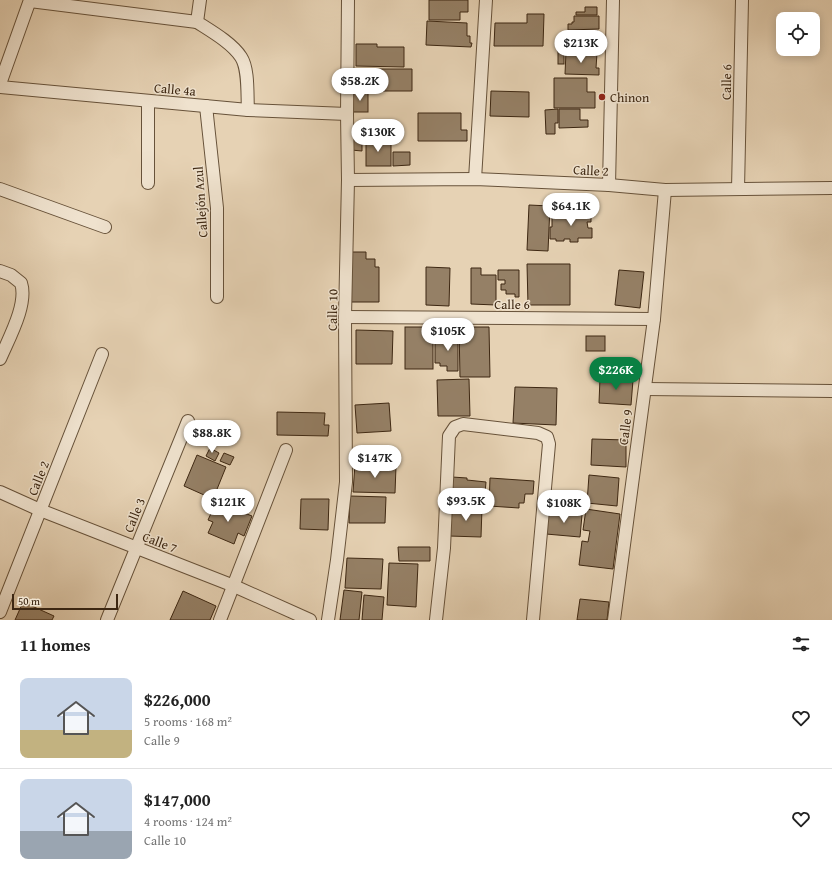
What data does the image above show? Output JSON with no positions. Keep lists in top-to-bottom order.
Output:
{
  "streets": {
    "street": [
      "Calle 6",
      "Calle 4a",
      "Calle 2",
      "Callejón Azul",
      "Calle 10",
      "Calle 9",
      "Calle 3",
      "Calle 7"
    ]
  },
  "crossings": [
    ["Calle 6", "Calle 2"],
    ["Calle 6", "Calle 10"],
    ["Calle 6", "Calle 9"],
    ["Calle 4a", "Callejón Azul"],
    ["Calle 4a", "Calle 10"],
    ["Calle 2", "Calle 10"],
    ["Calle 2", "Calle 9"],
    ["Calle 2", "Calle 7"],
    ["Calle 3", "Calle 7"]
  ],
  "places": ["Chinon"],
  "scale_bar": "50 m",
  "page": {
    "price": [
      "$213K",
      "$58.2K",
      "$130K",
      "$64.1K",
      "$105K",
      "$226K",
      "$88.8K",
      "$147K",
      "$93.5K",
      "$121K",
      "$108K"
    ],
    "scale": "50 m",
    "heading": "11 homes",
    "list": [
      {
        "name": "$226,000",
        "note": "5 rooms · 168 m² · Calle 9"
      },
      {
        "name": "$147,000",
        "note": "4 rooms · 124 m² · Calle 10"
      }
    ]
  }
}
